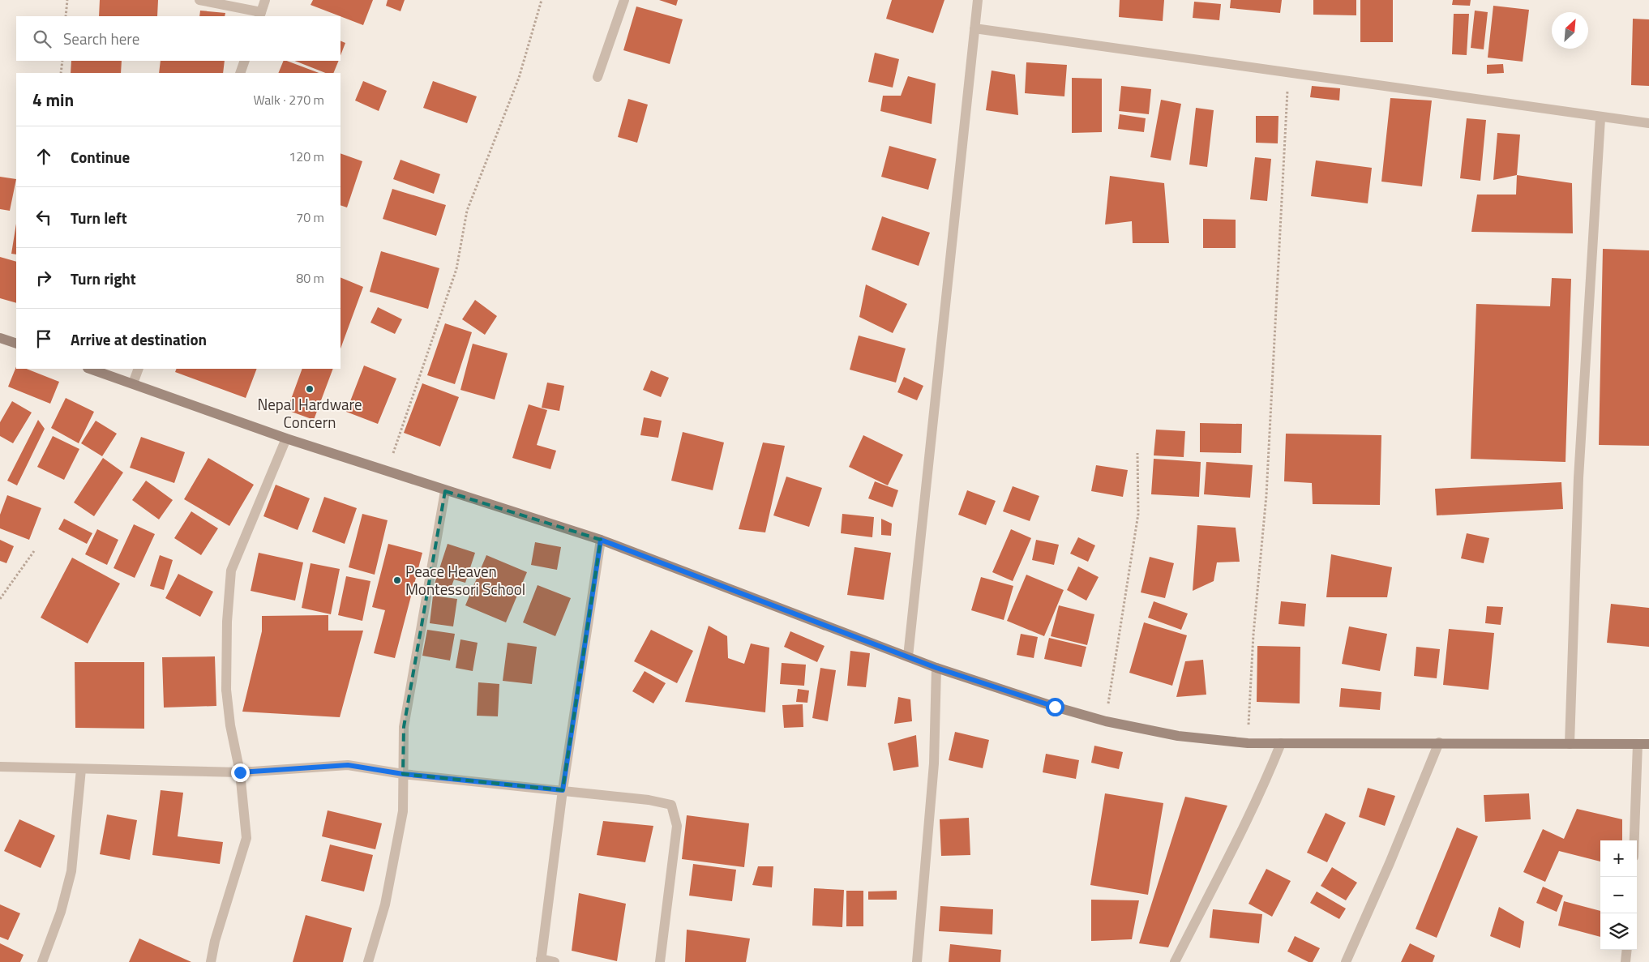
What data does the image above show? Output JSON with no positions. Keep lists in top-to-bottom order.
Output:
{
  "places": ["Nepal Hardware Concern", "Peace Heaven Montessori School"],
  "north": "top right",
  "page": {
    "search": "Search here",
    "heading": ["4 min", "Walk · 270 m"],
    "list": [
      ["Continue", "120 m"],
      ["Turn left", "70 m"],
      ["Turn right", "80 m"],
      "Arrive at destination"
    ],
    "map_buttons": ["+", "−"]
  }
}
